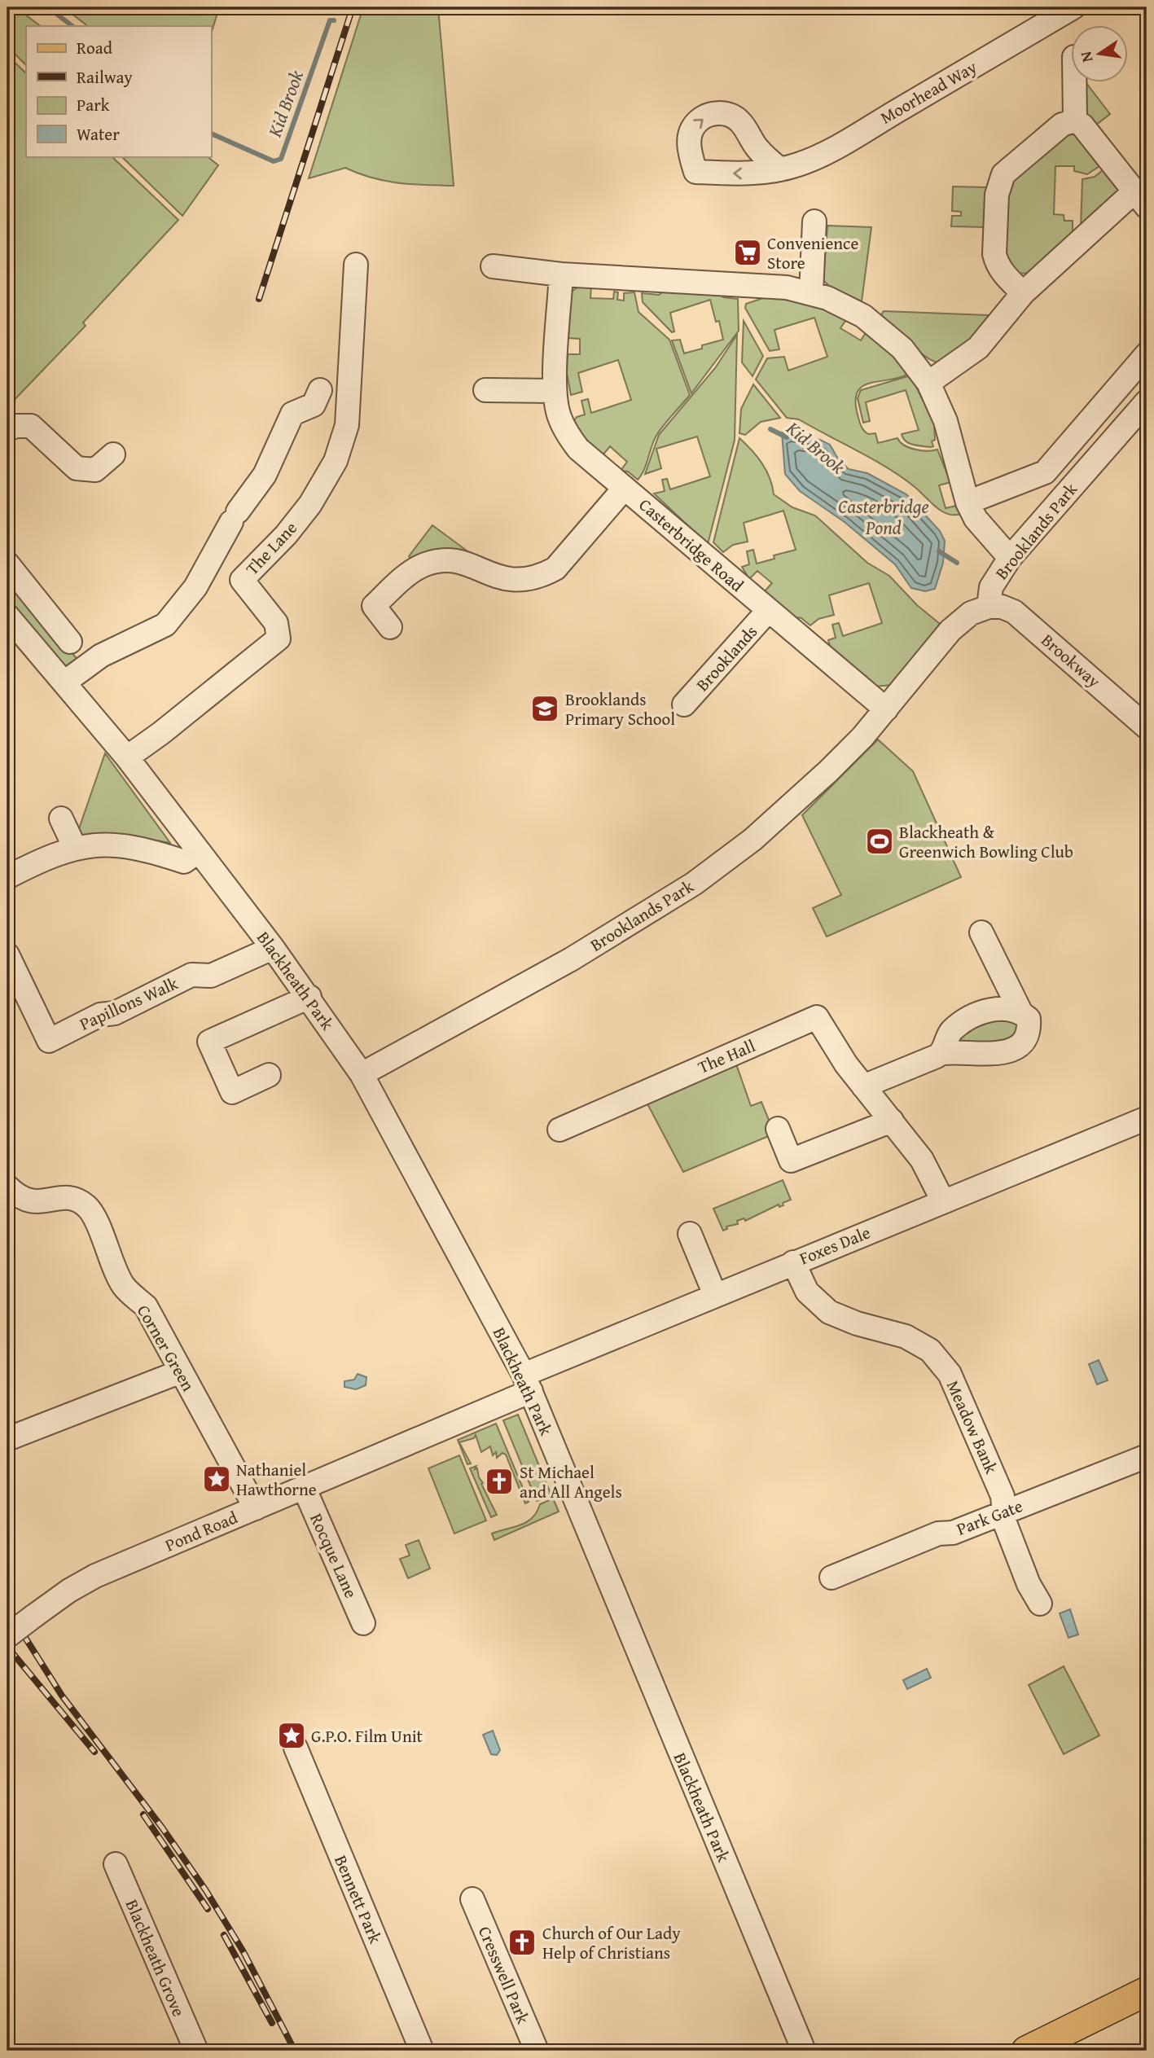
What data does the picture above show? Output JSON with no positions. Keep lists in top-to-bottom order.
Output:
{
  "streets": {
    "street": [
      "Moorhead Way",
      "Brooklands Park",
      "Casterbridge Road",
      "The Lane",
      "Brooklands",
      "Brookway",
      "Blackheath Park",
      "Papillons Walk",
      "The Hall",
      "Foxes Dale",
      "Corner Green",
      "Meadow Bank",
      "Park Gate",
      "Pond Road",
      "Rocque Lane",
      "Bennett Park",
      "Blackheath Grove",
      "Cresswell Park"
    ]
  },
  "crossings": [
    ["Brooklands Park", "Casterbridge Road"],
    ["Brooklands Park", "Brookway"],
    ["Brooklands Park", "Blackheath Park"],
    ["Casterbridge Road", "Brooklands"],
    ["The Lane", "Blackheath Park"],
    ["Blackheath Park", "Papillons Walk"],
    ["Blackheath Park", "Foxes Dale"],
    ["Blackheath Park", "Pond Road"],
    ["The Hall", "Foxes Dale"],
    ["Foxes Dale", "Meadow Bank"],
    ["Foxes Dale", "Pond Road"],
    ["Corner Green", "Pond Road"],
    ["Meadow Bank", "Park Gate"],
    ["Pond Road", "Rocque Lane"]
  ],
  "water": ["Kid Brook", "Casterbridge Pond"],
  "places": {
    "supermarket": ["Convenience Store"],
    "school or university": ["Brooklands Primary School"],
    "sports": ["Blackheath & Greenwich Bowling Club"],
    "place": ["Nathaniel Hawthorne", "G.P.O. Film Unit"],
    "church": ["St Michael and All Angels", "Church of Our Lady Help of Christians"]
  },
  "legend": [
    "Road",
    "Railway",
    "Park",
    "Water"
  ],
  "north": "left"
}
